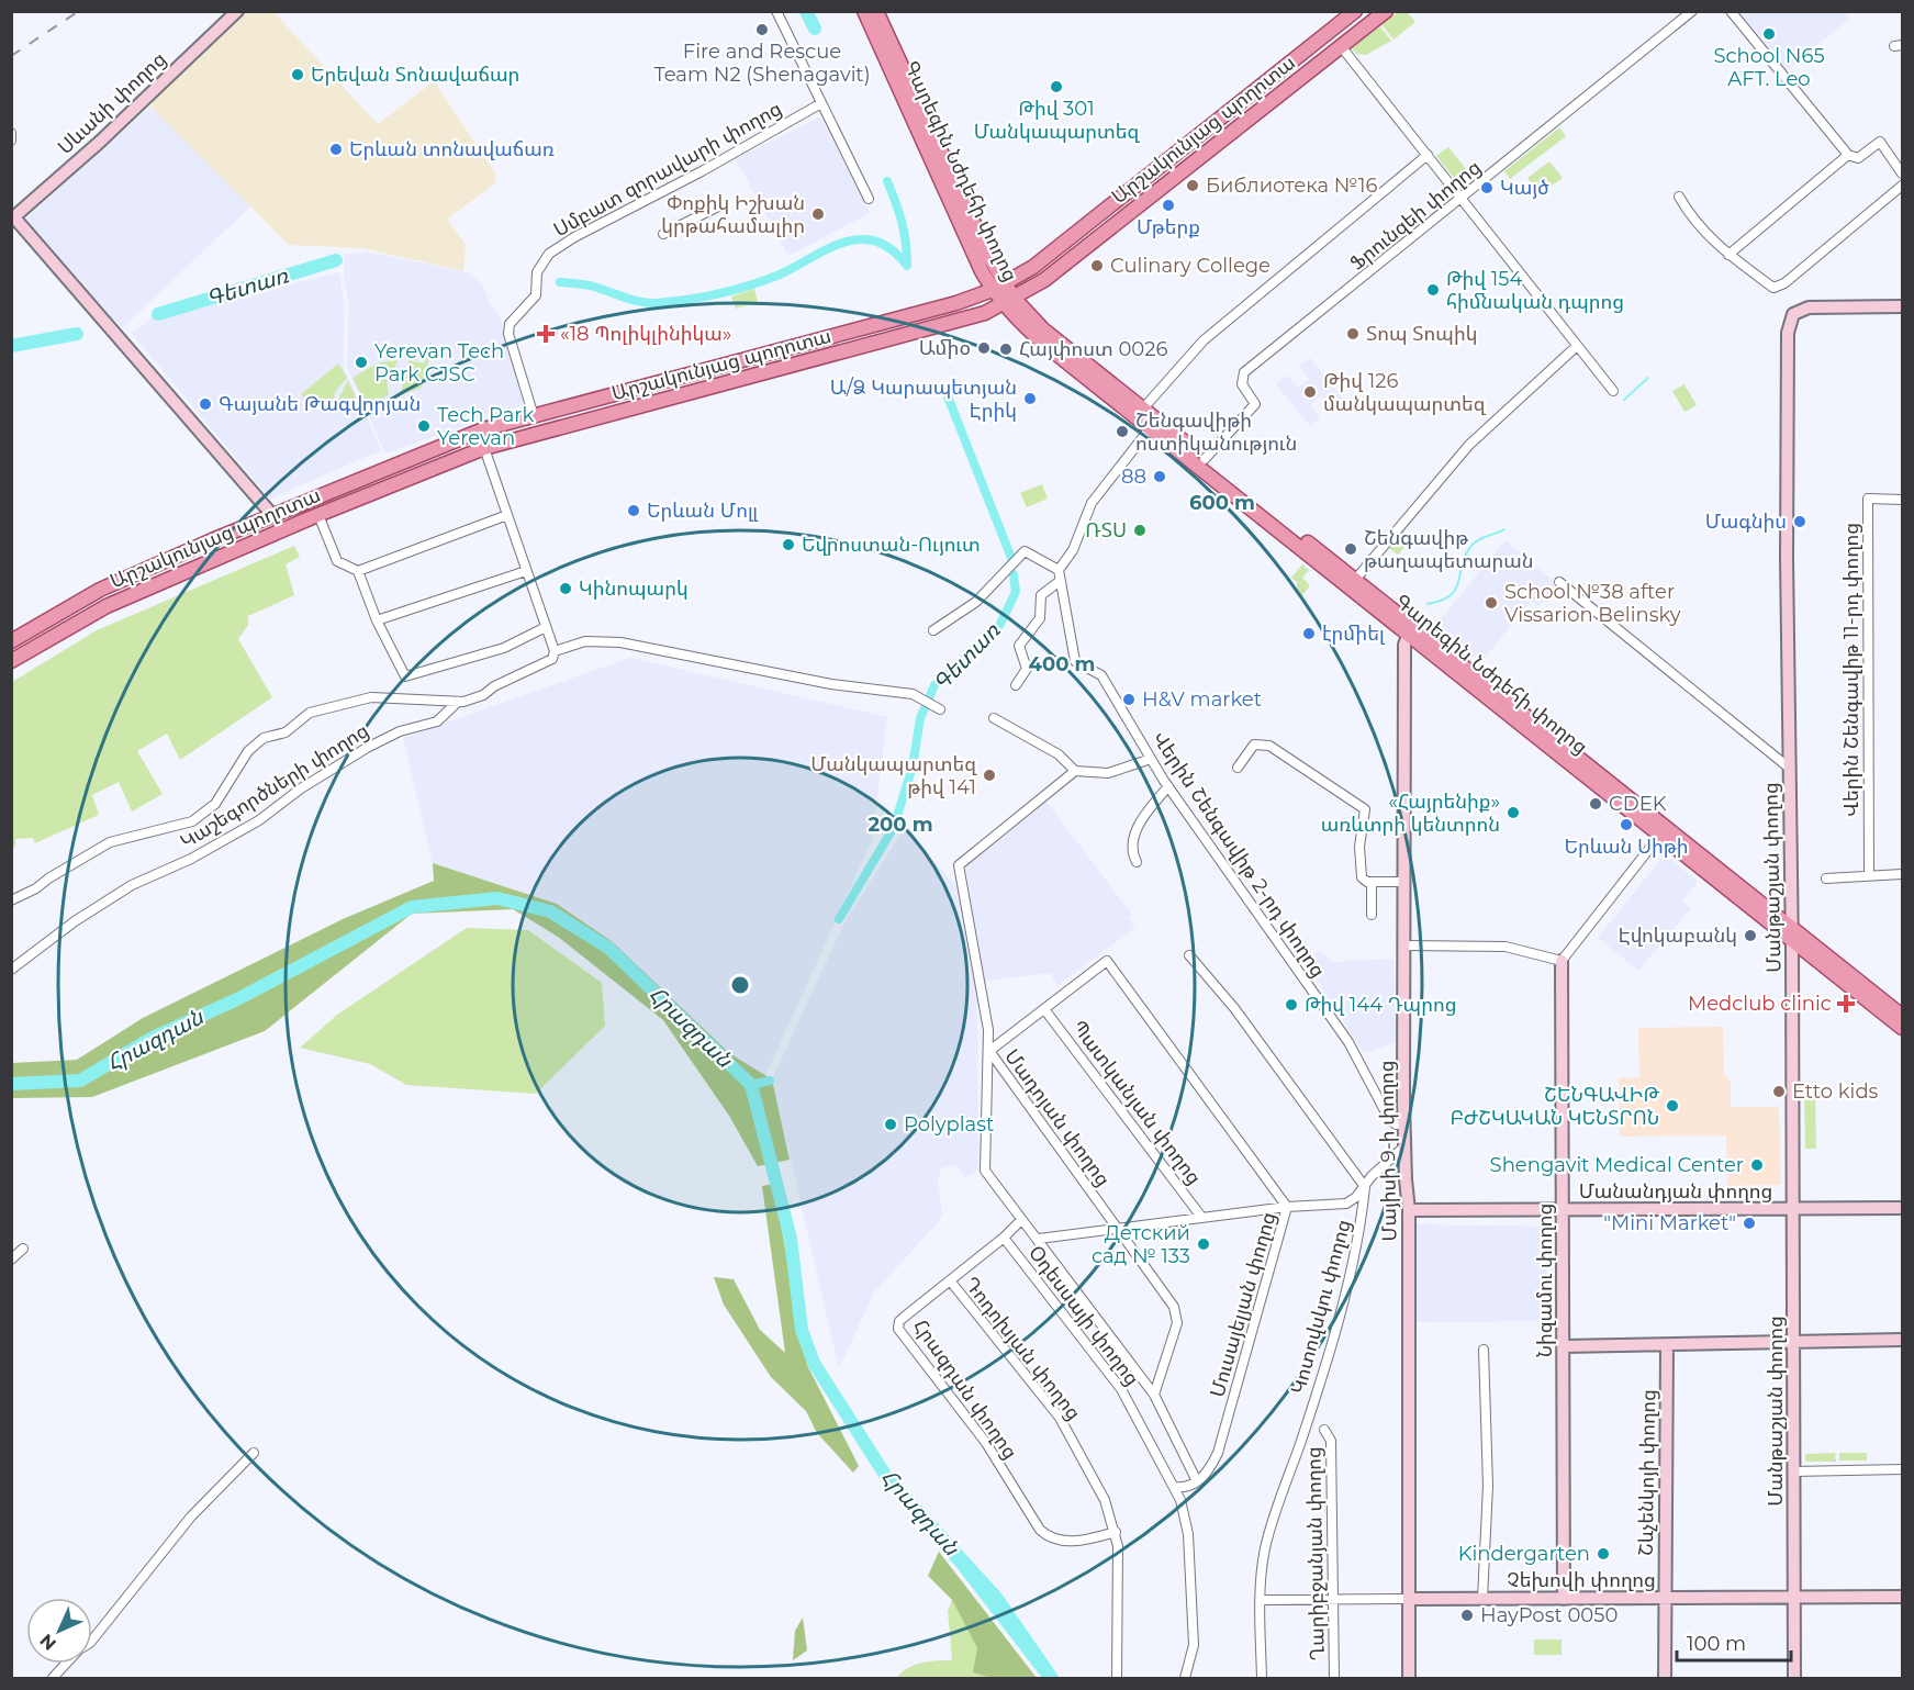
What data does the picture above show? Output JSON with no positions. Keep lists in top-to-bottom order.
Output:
{
  "streets": {
    "main road": ["Արշակունյաց պողոտա", "Գարեգին Նժդեհի փողոց"],
    "street": [
      "Սևանի փողոց",
      "Սմբատ զորավարի փողոց",
      "Ֆրունզեի փողոց",
      "Վերին Շենգավիթ 11-րդ փողոց",
      "Կաշեգործների փողոց",
      "Վերին Շենգավիթ 2-րդ փողոց",
      "Մանթաշյան փողոց",
      "Պատկանյան փողոց",
      "Մադոյան փողոց",
      "Մայիսի 9-ի փողոց",
      "Մանանդյան փողոց",
      "Նիզամու փողոց",
      "Մուսայելյան փողոց",
      "Կոտովսկու փողոց",
      "Օդեսսայի փողոց",
      "Դոդոխյան փողոց",
      "Հրազդան փողոց",
      "Շևչենկոյի փողոց",
      "Ղարիբջանյան փողոց",
      "Չեխովի փողոց"
    ]
  },
  "crossings": [
    ["Արշակունյաց պողոտա", "Սմբատ զորավարի փողոց"],
    ["Արշակունյաց պողոտա", "Գարեգին Նժդեհի փողոց"],
    ["Գարեգին Նժդեհի փողոց", "Ֆրունզեի փողոց"],
    ["Գարեգին Նժդեհի փողոց", "Մանթաշյան փողոց"],
    ["Գարեգին Նժդեհի փողոց", "Մայիսի 9-ի փողոց"],
    ["Վերին Շենգավիթ 2-րդ փողոց", "Մայիսի 9-ի փողոց"],
    ["Մանթաշյան փողոց", "Մանանդյան փողոց"],
    ["Մանթաշյան փողոց", "Չեխովի փողոց"],
    ["Պատկանյան փողոց", "Մուսայելյան փողոց"],
    ["Մադոյան փողոց", "Օդեսսայի փողոց"],
    ["Մայիսի 9-ի փողոց", "Մանանդյան փողոց"],
    ["Մայիսի 9-ի փողոց", "Չեխովի փողոց"],
    ["Մանանդյան փողոց", "Նիզամու փողոց"],
    ["Նիզամու փողոց", "Չեխովի փողոց"],
    ["Մուսայելյան փողոց", "Օդեսսայի փողոց"],
    ["Կոտովսկու փողոց", "Չեխովի փողոց"],
    ["Օդեսսայի փողոց", "Դոդոխյան փողոց"],
    ["Դոդոխյան փողոց", "Հրազդան փողոց"],
    ["Շևչենկոյի փողոց", "Չեխովի փողոց"],
    ["Ղարիբջանյան փողոց", "Չեխովի փողոց"]
  ],
  "water": ["Գետառ", "Հրազդան"],
  "places": {
    "other": [
      "Fire and Rescue Team N2 (Shenagavit)",
      "School N65 AFT. Leo",
      "Երեվան Տոնավաճար",
      "Թիվ 301 Մանկապարտեզ",
      "Երևան տոնավաճառ",
      "Библиотека №16",
      "Կայծ",
      "Մթերք",
      "Փոքիկ Իշխան կրթահամալիր",
      "Culinary College",
      "Թիվ 154 հիմնական դպրոց",
      "Տոպ Տոպիկ",
      "Ամիօ",
      "Հայփոստ 0026",
      "Yerevan Tech Park CJSC",
      "Թիվ 126 մանկապարտեզ",
      "Ա/Ձ Կարապետյան Էրիկ",
      "Գայանե Թագվորյան",
      "Tech Park Yerevan",
      "Շենգավիթի ոստիկանություն",
      "88",
      "Երևան Մոլլ",
      "Մագնիս",
      "ՌՏՍ",
      "Եվրոստան-Ույուտ",
      "Շենգավիթ թաղապետարան",
      "Կինոպարկ",
      "School №38 after Vissarion Belinsky",
      "էրմիել",
      "H&V market",
      "Մանկապարտեզ թիվ 141",
      "CDEK",
      "«Հայրենիք» առևտրի կենտրոն",
      "Երևան Սիթի",
      "Էվոկաբանկ",
      "Թիվ 144 Դպրոց",
      "Etto kids",
      "ՇԵՆԳԱՎԻԹ ԲԺՇԿԱԿԱՆ ԿԵՆՏՐՈՆ",
      "Polyplast",
      "Shengavit Medical Center",
      "\"Mini Market\"",
      "Детский сад № 133",
      "Kindergarten",
      "HayPost 0050"
    ],
    "health": ["«18 Պոլիկլինիկա»", "Medclub clinic"]
  },
  "scale_bar": "100 m",
  "north": "bottom left",
  "rings": ["600 m", "400 m", "200 m"]
}
